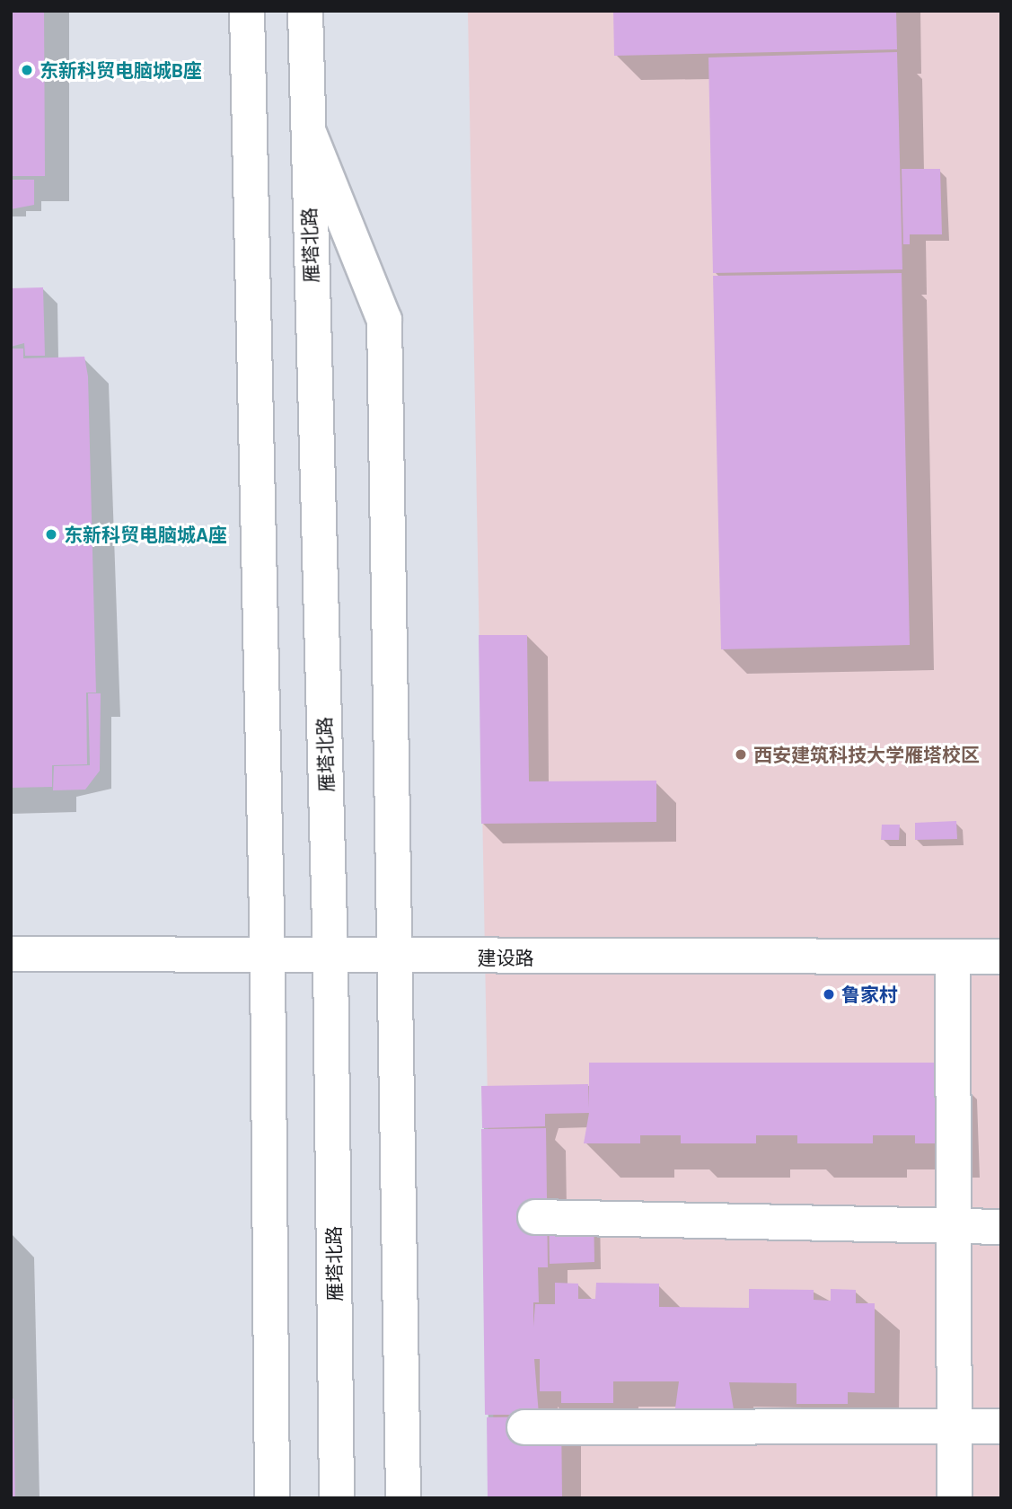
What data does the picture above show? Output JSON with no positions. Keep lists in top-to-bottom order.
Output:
{
  "streets": {
    "street": ["雁塔北路", "建设路"]
  },
  "crossings": [
    ["雁塔北路", "建设路"]
  ],
  "places": [
    "东新科贸电脑城B座",
    "东新科贸电脑城A座",
    "西安建筑科技大学雁塔校区",
    "鲁家村"
  ]
}
